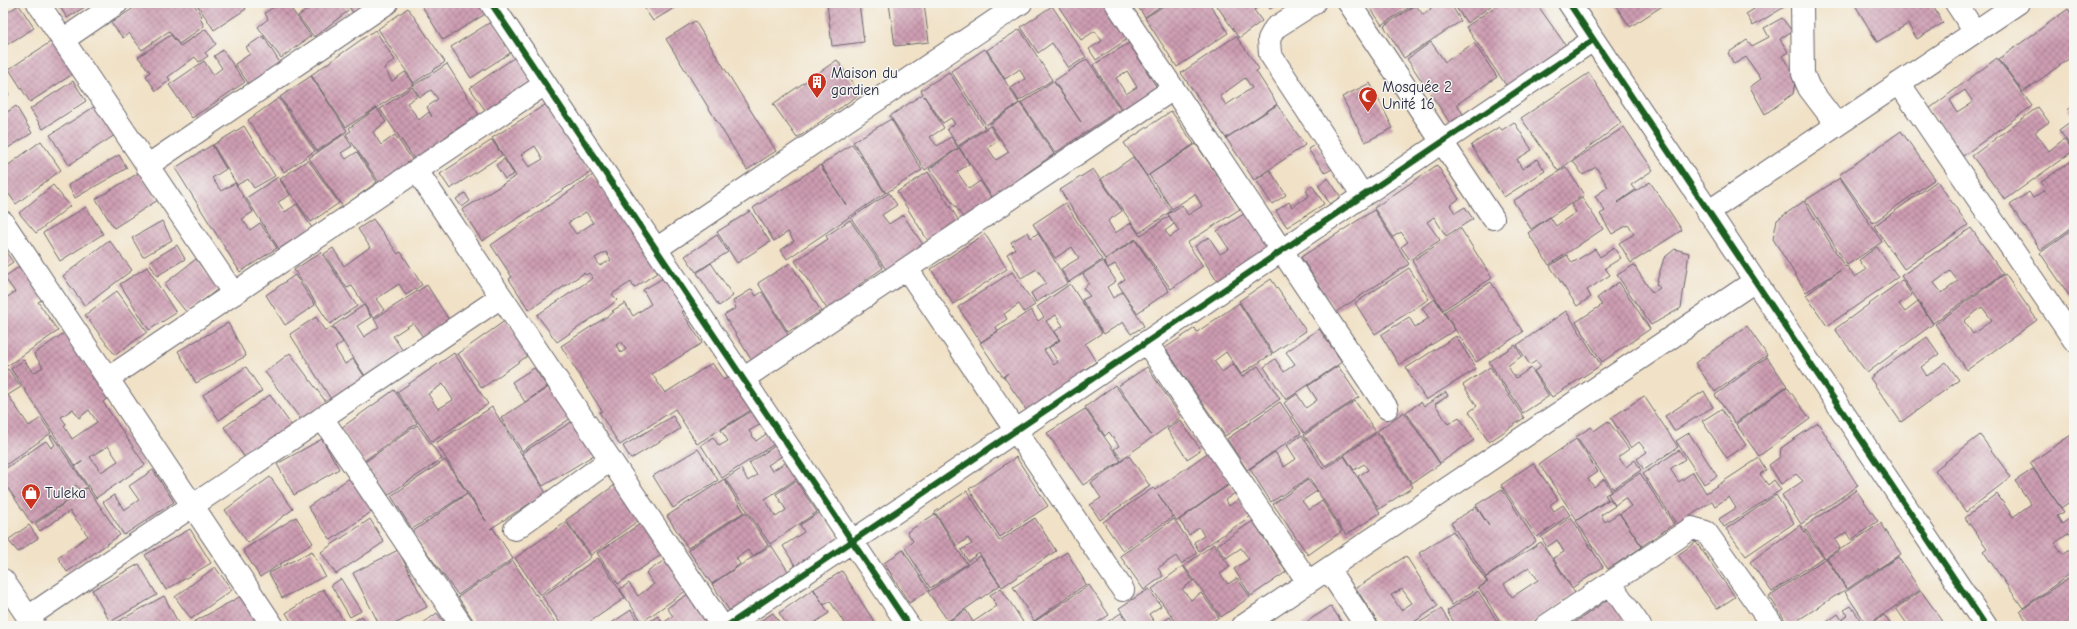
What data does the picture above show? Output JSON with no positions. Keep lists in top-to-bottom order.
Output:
{
  "places": {
    "building": ["Maison du gardien"],
    "mosque": ["Mosquée 2 Unité 16"],
    "shop": ["Tuleka"]
  }
}
